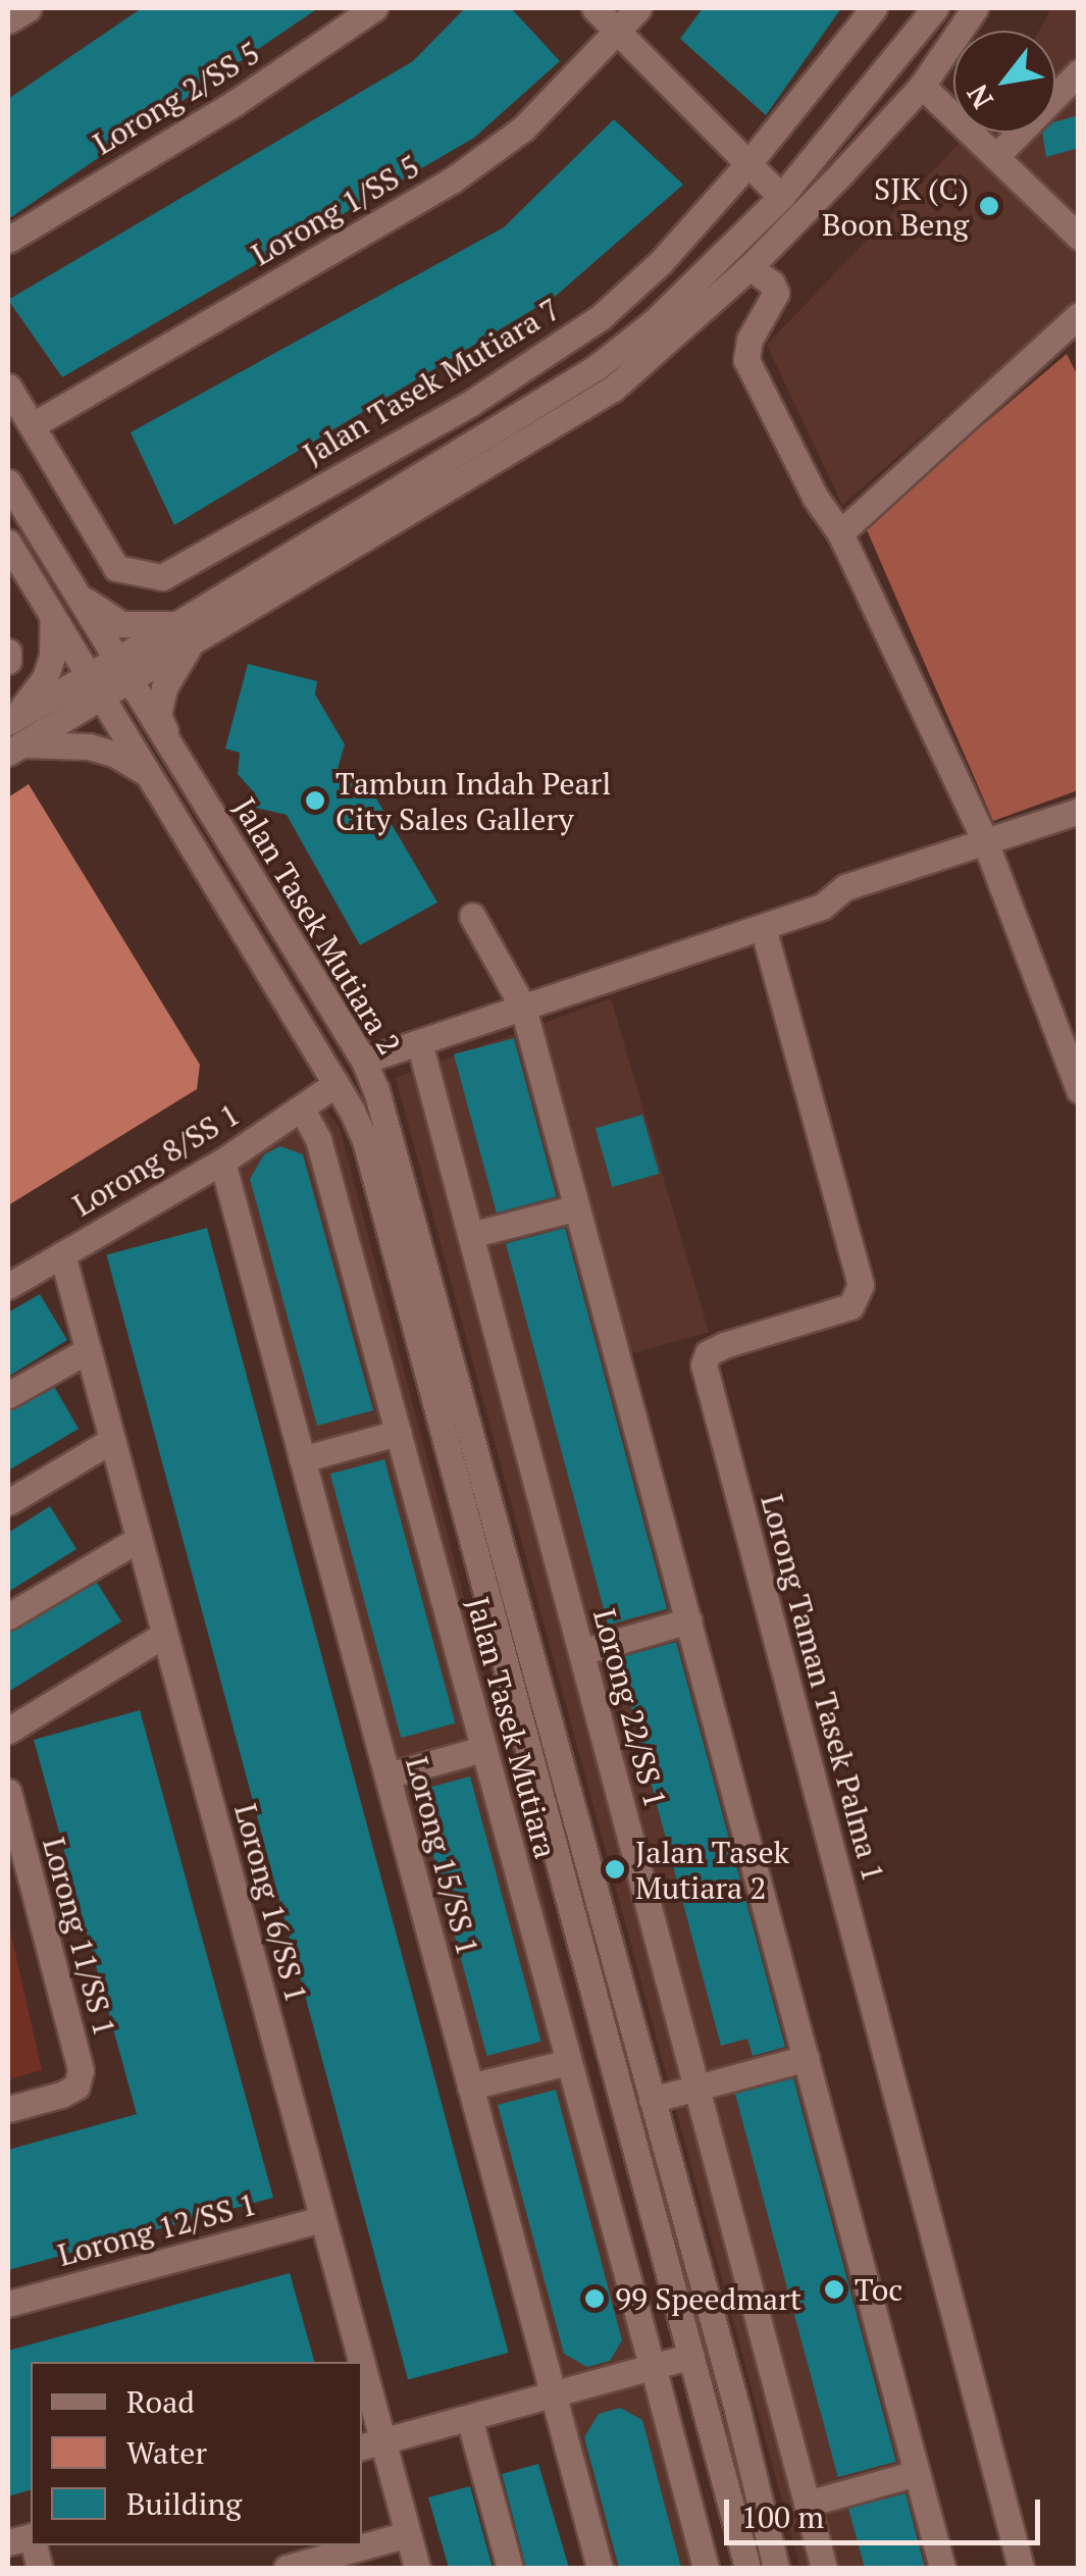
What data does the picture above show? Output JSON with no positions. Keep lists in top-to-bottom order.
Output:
{
  "streets": {
    "street": [
      "Lorong 2/SS 5",
      "Lorong 1/SS 5",
      "Jalan Tasek Mutiara 7",
      "Jalan Tasek Mutiara 2",
      "Lorong 8/SS 1",
      "Lorong Taman Tasek Palma 1",
      "Lorong 22/SS 1",
      "Jalan Tasek Mutiara",
      "Lorong 15/SS 1",
      "Lorong 16/SS 1",
      "Lorong 11/SS 1",
      "Lorong 12/SS 1"
    ]
  },
  "crossings": [
    ["Lorong 1/SS 5", "Jalan Tasek Mutiara 7"],
    ["Lorong 8/SS 1", "Jalan Tasek Mutiara"],
    ["Lorong 8/SS 1", "Lorong 15/SS 1"],
    ["Lorong 8/SS 1", "Lorong 16/SS 1"],
    ["Lorong 16/SS 1", "Lorong 12/SS 1"]
  ],
  "places": [
    "SJK (C) Boon Beng",
    "Tambun Indah Pearl City Sales Gallery",
    "Jalan Tasek Mutiara 2",
    "Toc",
    "99 Speedmart"
  ],
  "legend": ["Road", "Water", "Building"],
  "scale_bar": "100 m",
  "north": "bottom left"
}
